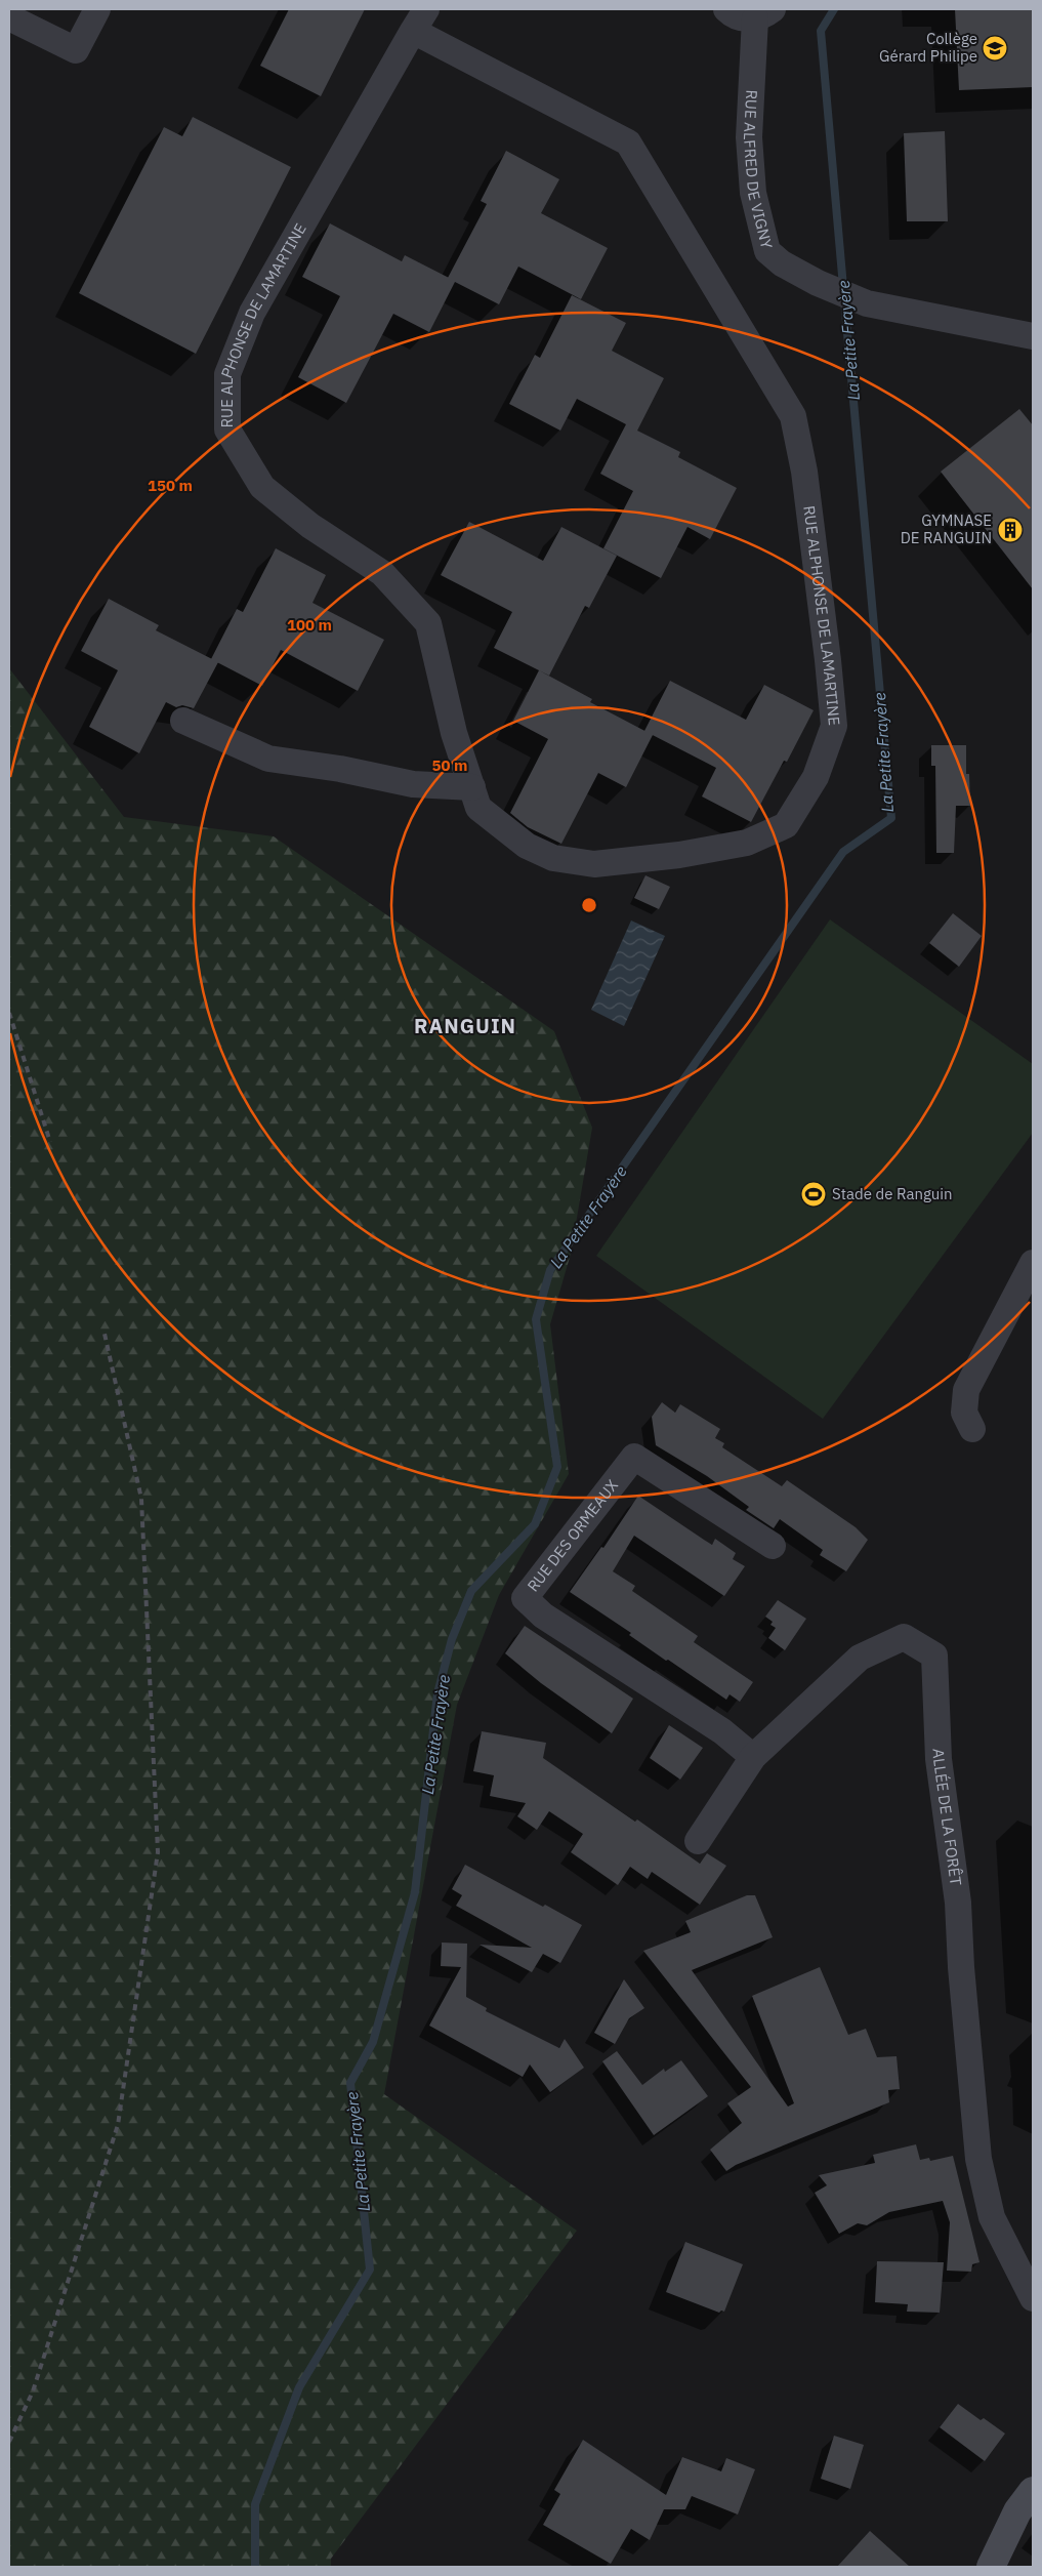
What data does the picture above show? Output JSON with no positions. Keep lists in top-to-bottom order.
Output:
{
  "streets": {
    "street": [
      "RUE ALFRED DE VIGNY",
      "RUE ALPHONSE DE LAMARTINE",
      "RUE DES ORMEAUX",
      "ALLÉE DE LA FORÊT"
    ]
  },
  "crossings": [
    ["RUE DES ORMEAUX", "ALLÉE DE LA FORÊT"]
  ],
  "districts": ["RANGUIN"],
  "water": ["La Petite Frayère"],
  "places": {
    "school or university": ["Collège Gérard Philipe"],
    "building": ["GYMNASE DE RANGUIN"],
    "sports": ["Stade de Ranguin"]
  },
  "rings": ["150 m", "100 m", "50 m"]
}
